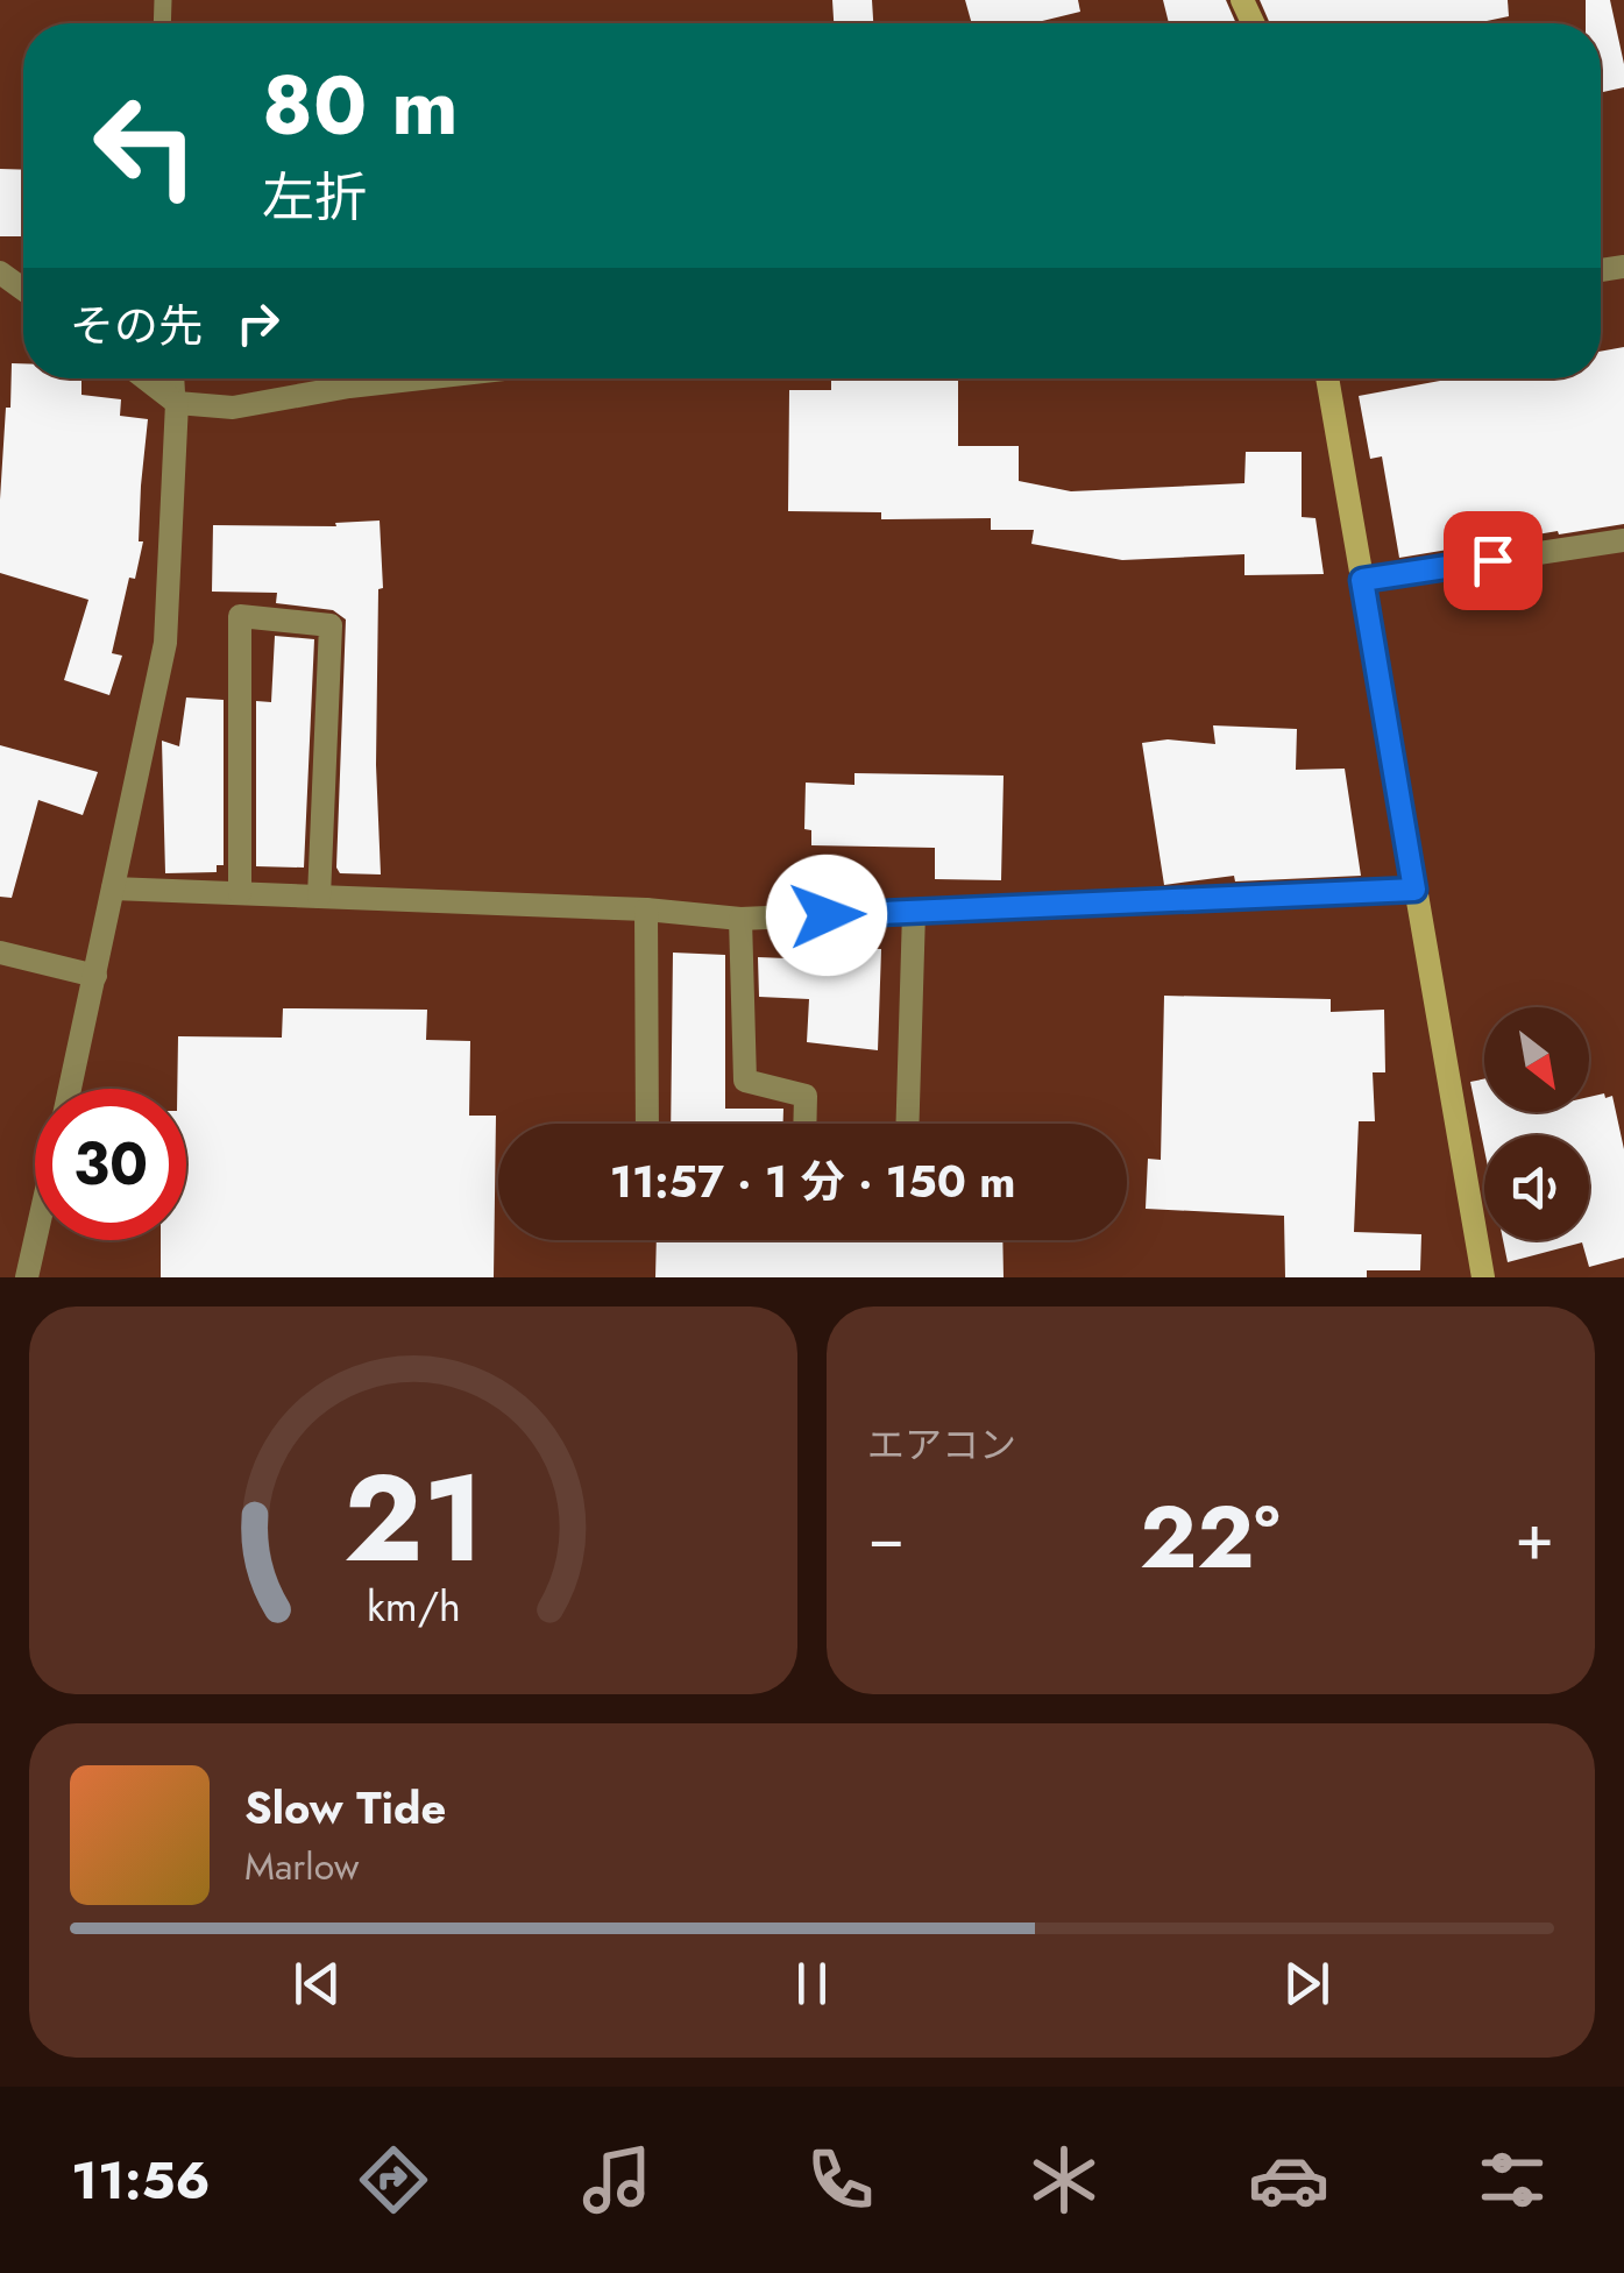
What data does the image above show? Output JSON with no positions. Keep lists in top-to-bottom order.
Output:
{
  "north": "bottom right",
  "page": {
    "turn": ["80 m", "左折"],
    "then": "その先",
    "limit": "30",
    "trip": "11:57 · 1 分 · 150 m",
    "tile": "エアコン",
    "heat": ["−", "22°", "+"],
    "song": ["Slow Tide", "Marlow"],
    "tabs": "11:56",
    "gauge": ["21", "km/h"]
  }
}
